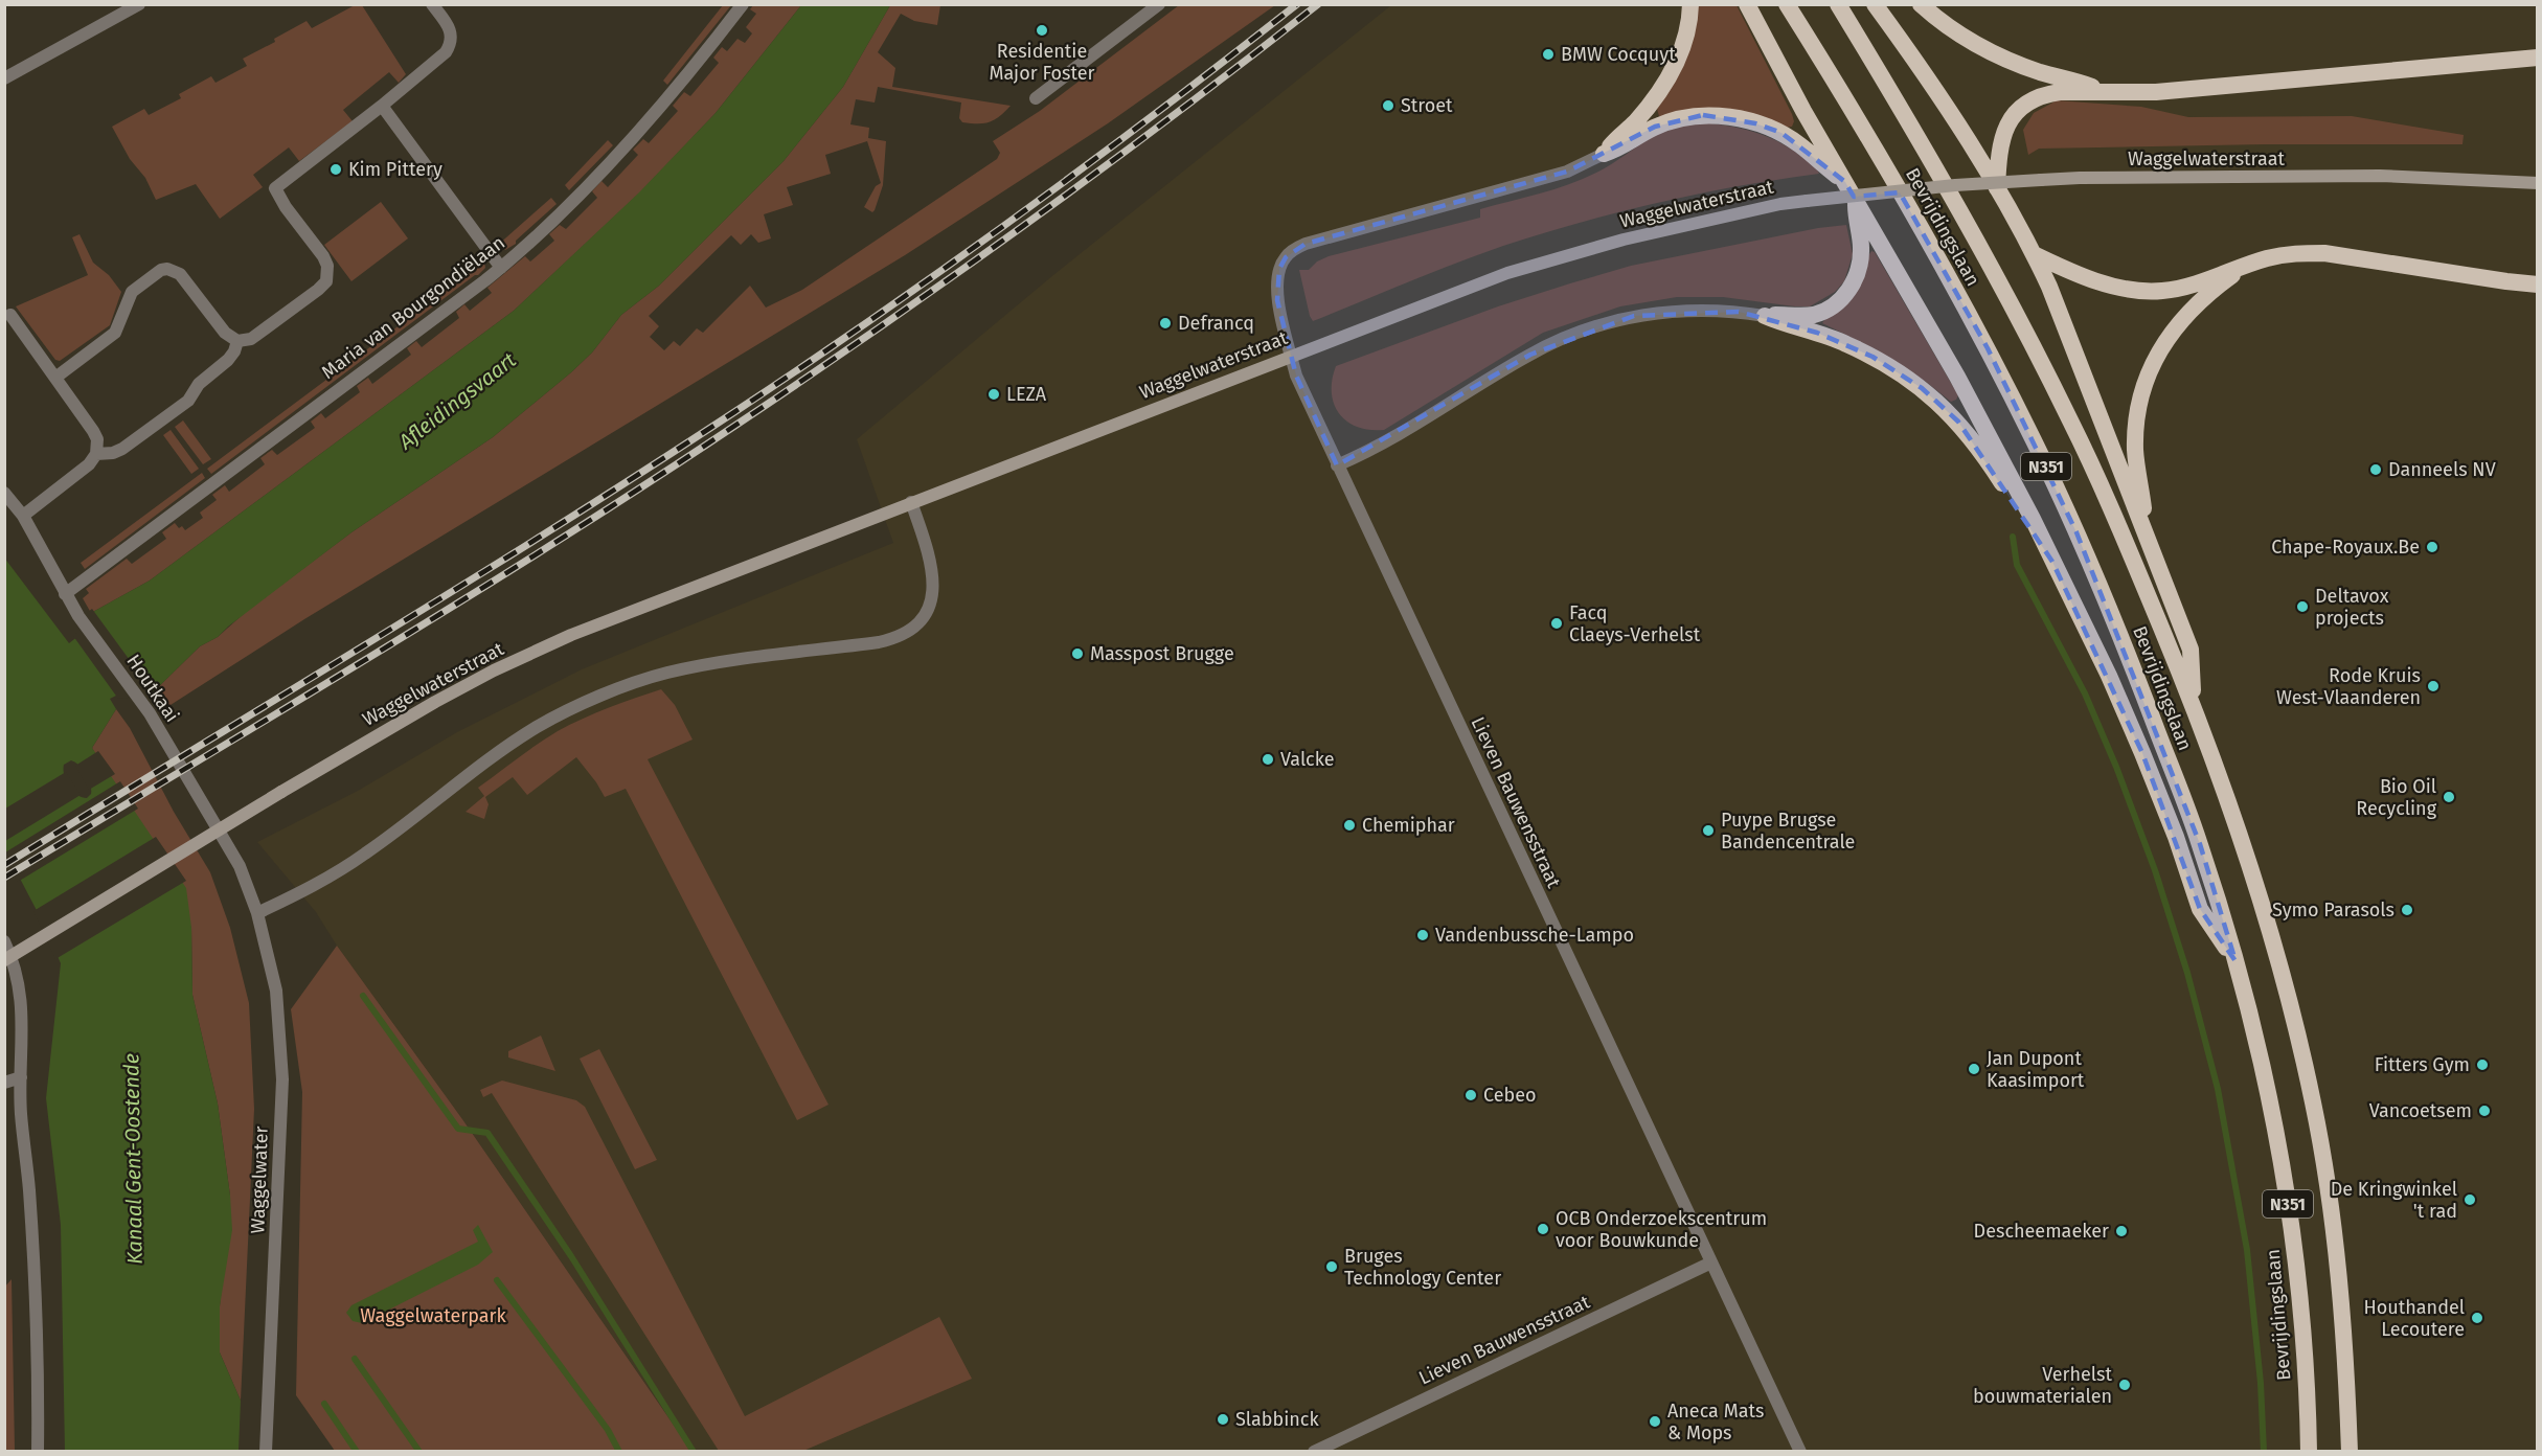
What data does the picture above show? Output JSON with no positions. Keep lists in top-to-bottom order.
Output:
{
  "streets": {
    "highway": ["Bevrijdingslaan", "N351"],
    "main road": ["Waggelwaterstraat"],
    "street": [
      "Maria van Bourgondiëlaan",
      "Houtkaai",
      "Lieven Bauwensstraat",
      "Waggelwater"
    ]
  },
  "crossings": [
    ["Waggelwaterstraat", "Lieven Bauwensstraat"],
    ["Maria van Bourgondiëlaan", "Houtkaai"],
    ["Houtkaai", "Waggelwater"]
  ],
  "water": ["Afleidingsvaart", "Kanaal Gent-Oostende"],
  "parks": ["Waggelwaterpark"],
  "places": [
    "Residentie Major Foster",
    "BMW Cocquyt",
    "Stroet",
    "Kim Pittery",
    "Defrancq",
    "LEZA",
    "Danneels NV",
    "Chape-Royaux.Be",
    "Deltavox projects",
    "Facq Claeys-Verhelst",
    "Masspost Brugge",
    "Rode Kruis West-Vlaanderen",
    "Valcke",
    "Bio Oil Recycling",
    "Chemiphar",
    "Puype Brugse Bandencentrale",
    "Symo Parasols",
    "Vandenbussche-Lampo",
    "Fitters Gym",
    "Jan Dupont Kaasimport",
    "Cebeo",
    "Vancoetsem",
    "De Kringwinkel 't rad",
    "OCB Onderzoekscentrum voor Bouwkunde",
    "Descheemaeker",
    "Bruges Technology Center",
    "Houthandel Lecoutere",
    "Verhelst bouwmaterialen",
    "Slabbinck",
    "Aneca Mats & Mops"
  ]
}
